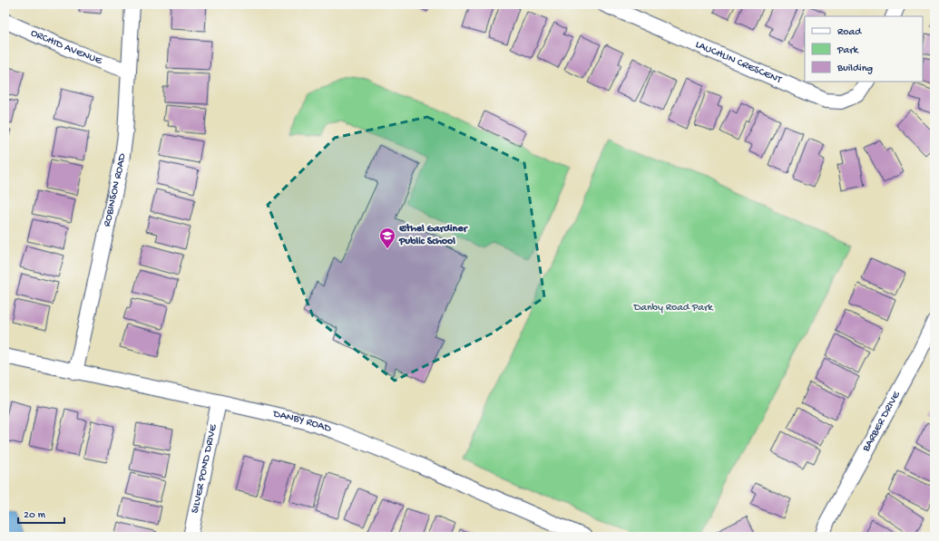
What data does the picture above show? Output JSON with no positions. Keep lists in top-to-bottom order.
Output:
{
  "streets": {
    "street": [
      "ORCHID AVENUE",
      "LAUCHLIN CRESCENT",
      "ROBINSON ROAD",
      "BARBER DRIVE",
      "DANBY ROAD",
      "SILVER POND DRIVE"
    ]
  },
  "crossings": [
    ["ORCHID AVENUE", "ROBINSON ROAD"],
    ["ROBINSON ROAD", "DANBY ROAD"],
    ["DANBY ROAD", "SILVER POND DRIVE"]
  ],
  "parks": ["Danby Road Park"],
  "places": {
    "school or university": ["Ethel Gardiner Public School"]
  },
  "legend": ["Road", "Park", "Building"],
  "scale_bar": "20 m"
}
